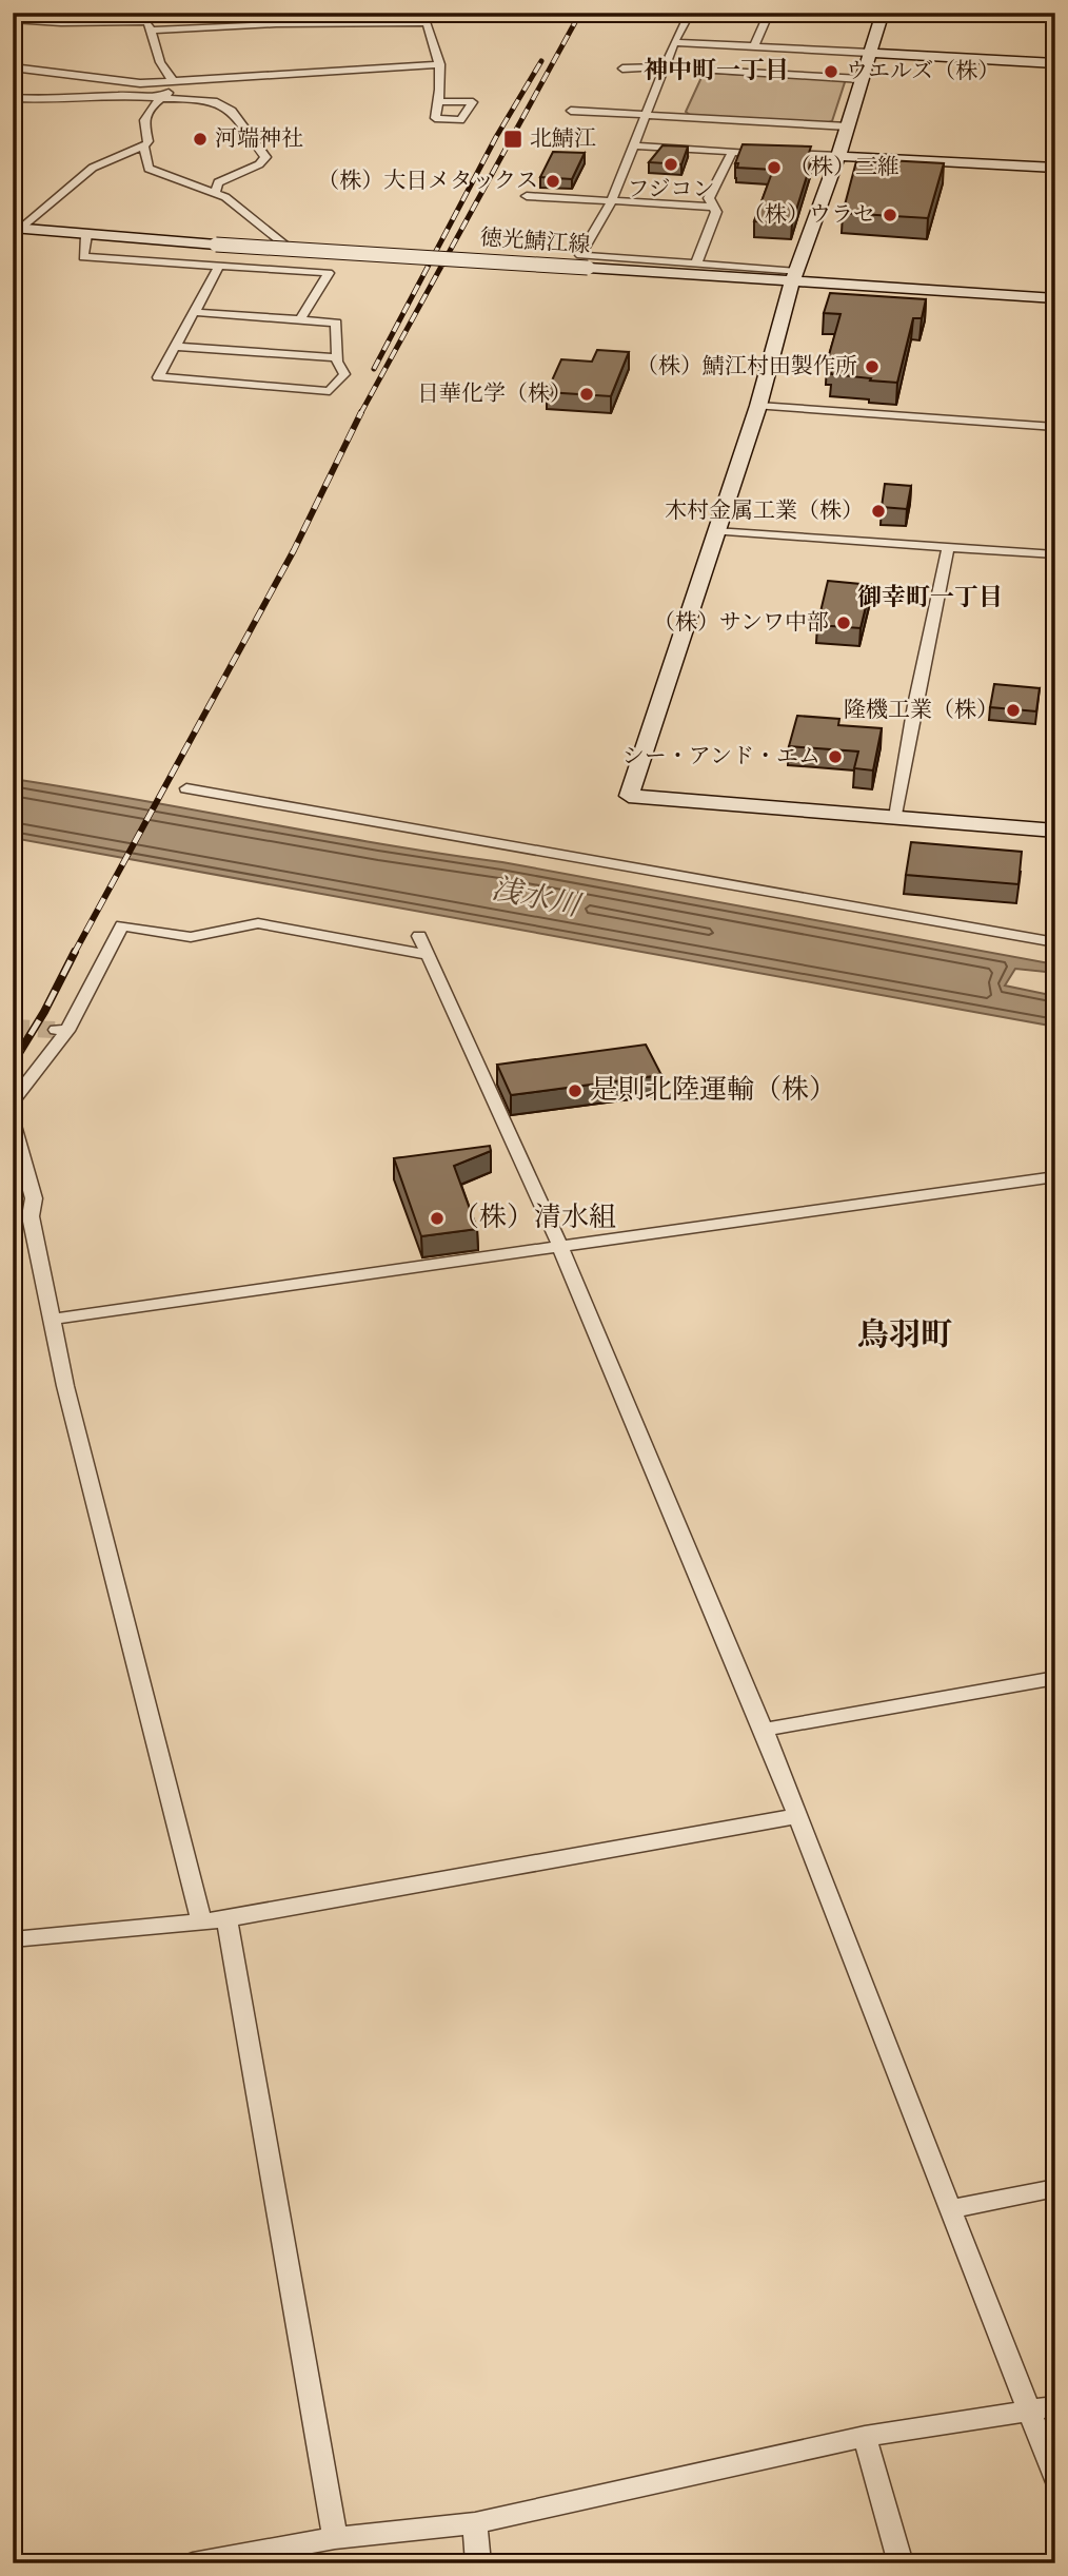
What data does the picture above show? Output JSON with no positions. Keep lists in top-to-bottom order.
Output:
{
  "streets": {
    "street": ["徳光鯖江線"]
  },
  "districts": ["神中町一丁目", "御幸町一丁目", "鳥羽町"],
  "water": ["浅水川"],
  "places": {
    "other": [
      "ウエルズ（株）",
      "河端神社",
      "フジコン",
      "（株）三維",
      "（株）大日メタックス",
      "（株）ウラセ",
      "（株）鯖江村田製作所",
      "日華化学（株）",
      "木村金属工業（株）",
      "（株）サンワ中部",
      "隆機工業（株）",
      "シー・アンド・エム",
      "是則北陸運輸（株）",
      "（株）清水組"
    ],
    "transit": ["北鯖江"]
  }
}
